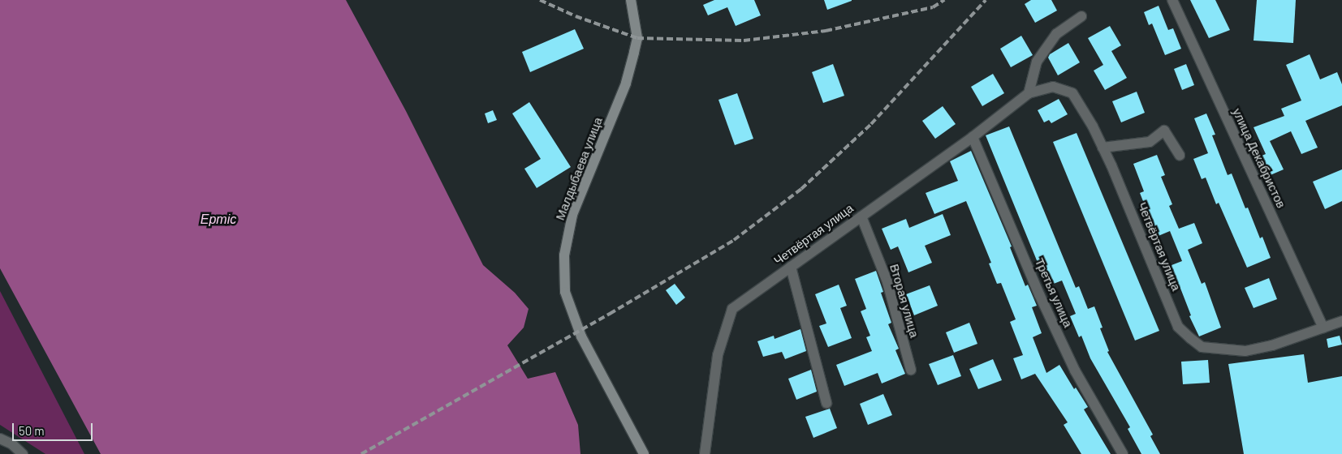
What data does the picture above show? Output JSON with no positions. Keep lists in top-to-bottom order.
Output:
{
  "streets": {
    "main road": ["Малдыбаева улица"],
    "street": [
      "улица Декабристов",
      "Четвёртая улица",
      "Третья улица",
      "Вторая улица"
    ]
  },
  "crossings": [
    ["улица Декабристов", "Четвёртая улица"],
    ["Четвёртая улица", "Третья улица"],
    ["Четвёртая улица", "Вторая улица"]
  ],
  "water": ["Ертіс"],
  "scale_bar": "50 m"
}
